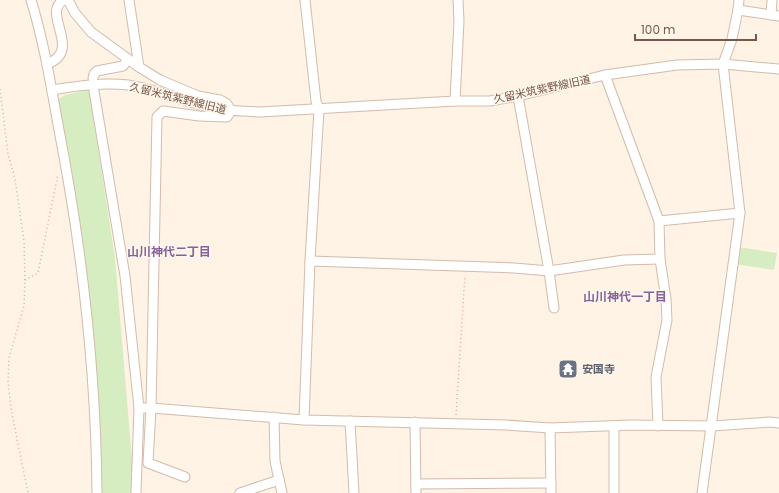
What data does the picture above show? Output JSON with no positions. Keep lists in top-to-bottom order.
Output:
{
  "streets": {
    "street": ["久留米筑紫野線旧道"]
  },
  "districts": ["山川神代二丁目", "山川神代一丁目"],
  "places": {
    "temple": ["安国寺"]
  },
  "scale_bar": "100 m"
}
